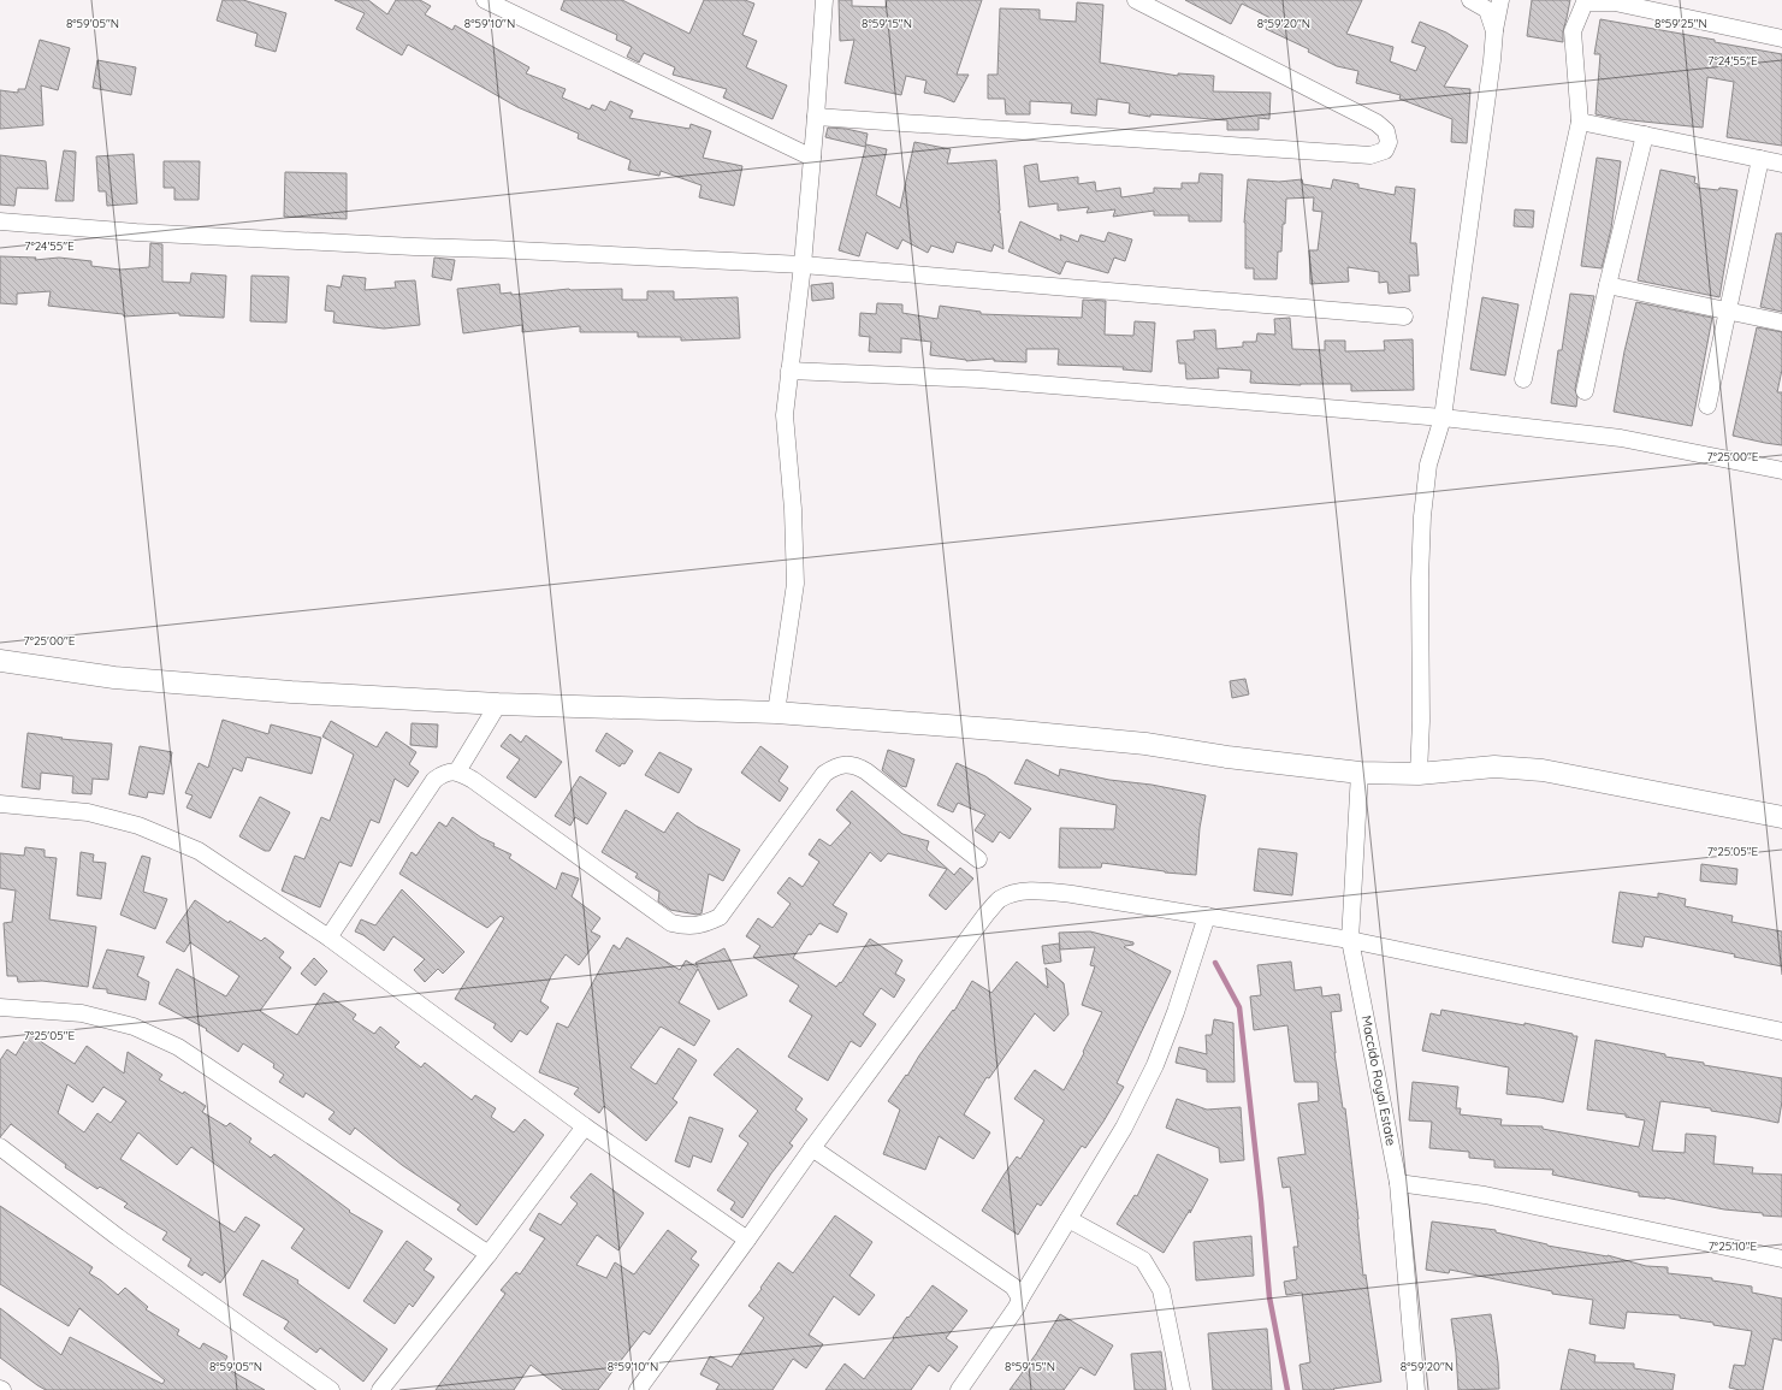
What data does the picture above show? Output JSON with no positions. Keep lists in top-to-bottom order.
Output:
{
  "streets": {
    "street": ["Maccido Royal Estate"]
  },
  "coordinates": [
    "8°59'05\"N",
    "8°59'10\"N",
    "8°59'15\"N",
    "8°59'20\"N",
    "8°59'25\"N",
    "7°24'55\"E",
    "7°25'00\"E",
    "7°25'05\"E",
    "7°25'10\"E"
  ]
}
